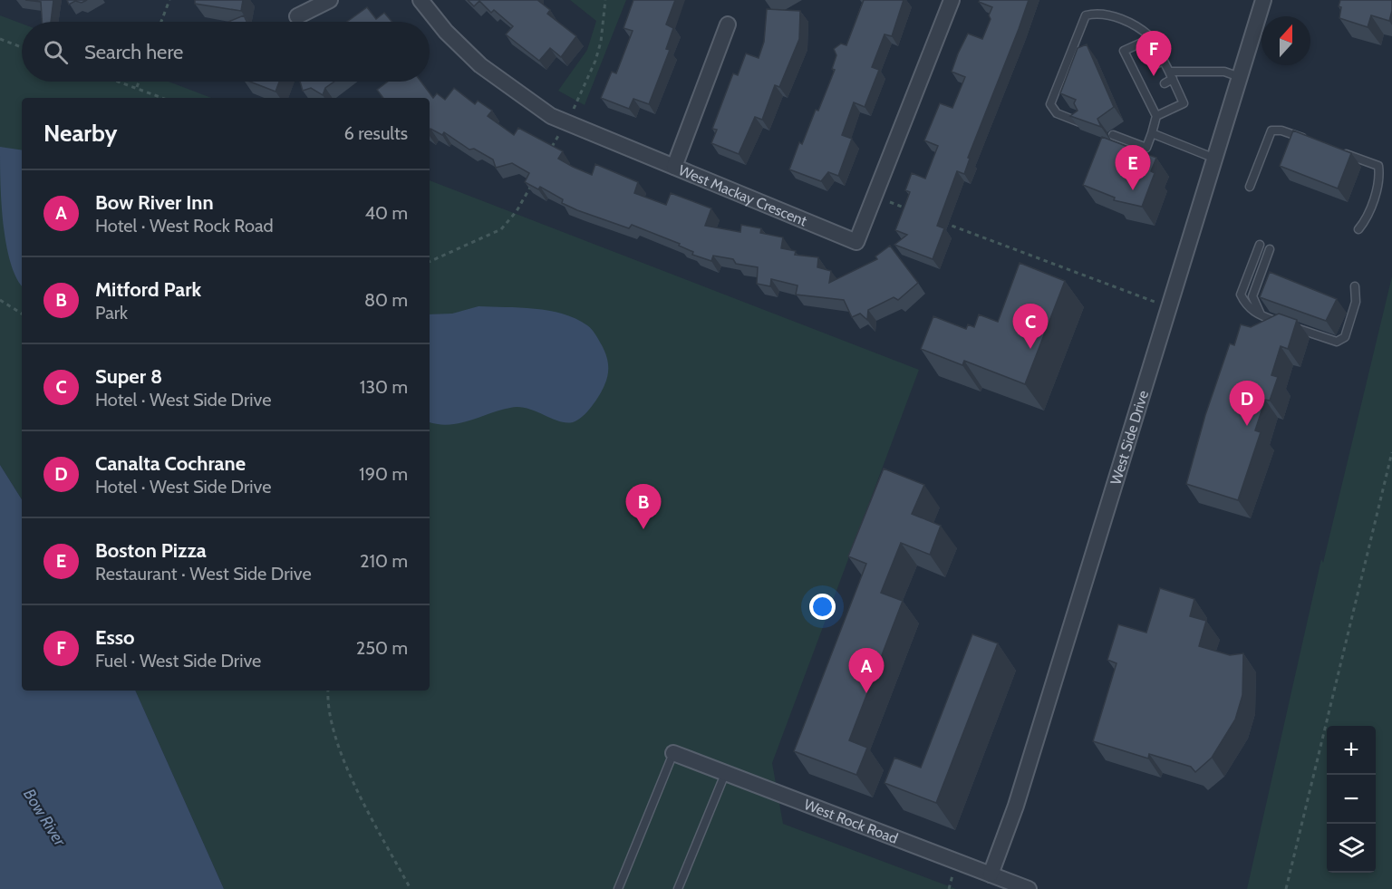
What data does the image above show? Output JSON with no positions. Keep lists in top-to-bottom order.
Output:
{
  "streets": {
    "street": ["West Mackay Crescent", "West Side Drive", "West Rock Road"]
  },
  "crossings": [
    ["West Side Drive", "West Rock Road"]
  ],
  "water": ["Bow River"],
  "north": "top",
  "page": {
    "search": "Search here",
    "pins": [
      "F",
      "E",
      "C",
      "D",
      "B",
      "A"
    ],
    "heading": ["Nearby", "6 results"],
    "list": [
      {
        "mark": "A",
        "name": "Bow River Inn",
        "note": "Hotel · West Rock Road",
        "value": "40 m"
      },
      {
        "mark": "B",
        "name": "Mitford Park",
        "note": "Park",
        "value": "80 m"
      },
      {
        "mark": "C",
        "name": "Super 8",
        "note": "Hotel · West Side Drive",
        "value": "130 m"
      },
      {
        "mark": "D",
        "name": "Canalta Cochrane",
        "note": "Hotel · West Side Drive",
        "value": "190 m"
      },
      {
        "mark": "E",
        "name": "Boston Pizza",
        "note": "Restaurant · West Side Drive",
        "value": "210 m"
      },
      {
        "mark": "F",
        "name": "Esso",
        "note": "Fuel · West Side Drive",
        "value": "250 m"
      }
    ],
    "map_buttons": ["+", "−"]
  }
}
